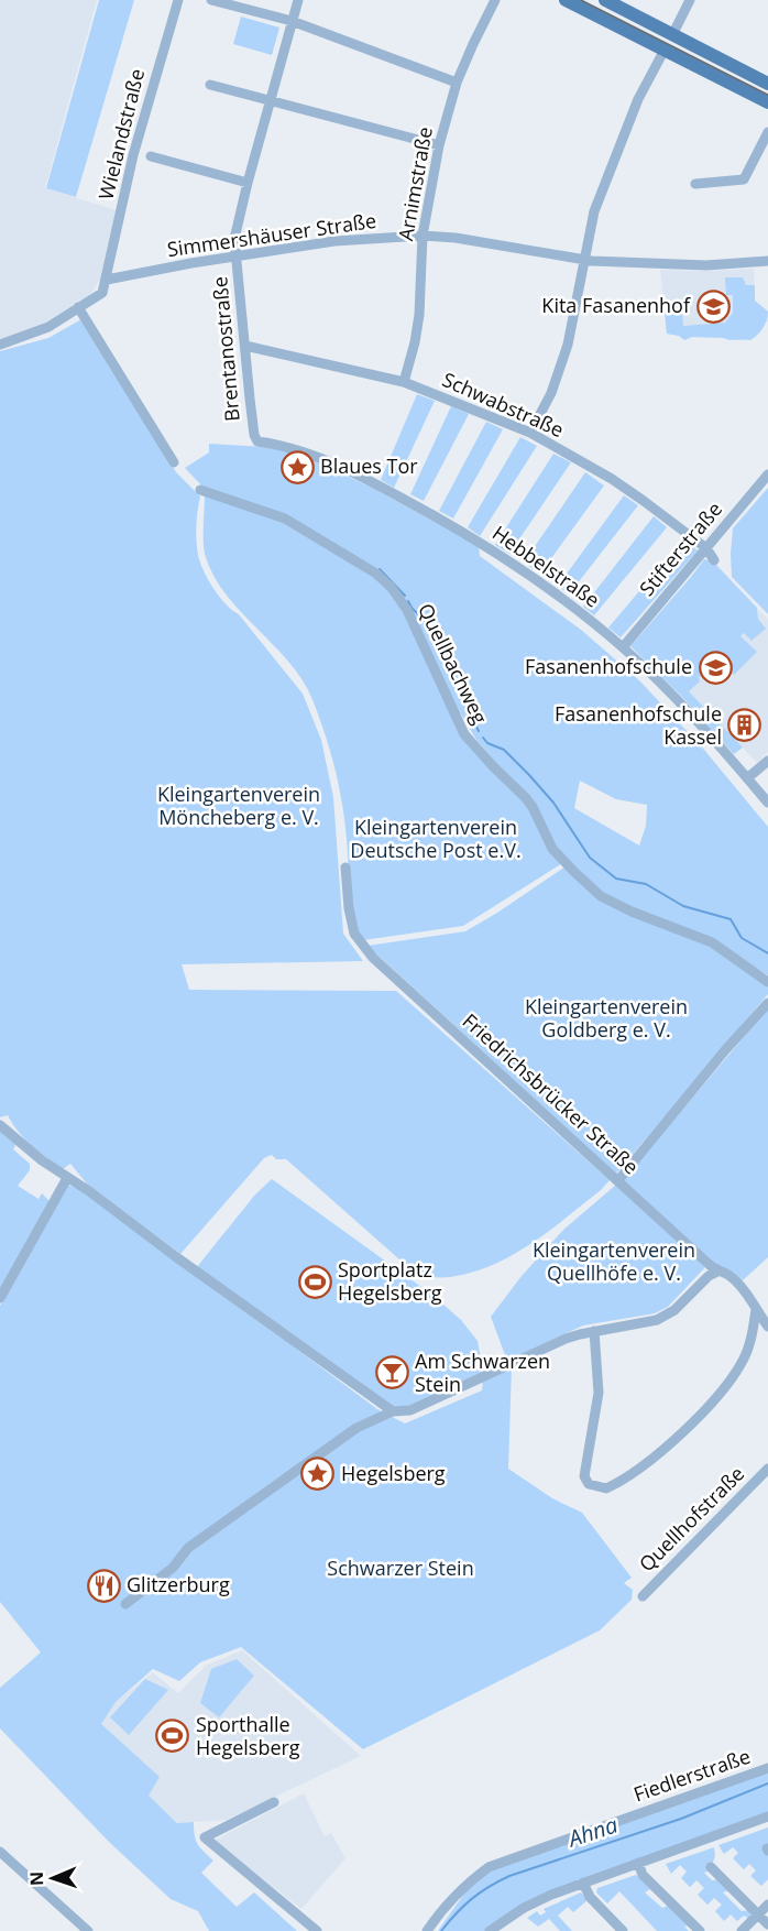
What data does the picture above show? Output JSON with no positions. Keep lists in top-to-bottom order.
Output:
{
  "streets": {
    "street": [
      "Wielandstraße",
      "Arnimstraße",
      "Simmershäuser Straße",
      "Brentanostraße",
      "Schwabstraße",
      "Stifterstraße",
      "Hebbelstraße",
      "Quellbachweg",
      "Friedrichsbrücker Straße",
      "Quellhofstraße",
      "Fiedlerstraße"
    ]
  },
  "crossings": [
    ["Wielandstraße", "Simmershäuser Straße"],
    ["Arnimstraße", "Simmershäuser Straße"],
    ["Arnimstraße", "Schwabstraße"],
    ["Simmershäuser Straße", "Brentanostraße"],
    ["Brentanostraße", "Schwabstraße"],
    ["Brentanostraße", "Hebbelstraße"],
    ["Schwabstraße", "Stifterstraße"],
    ["Stifterstraße", "Hebbelstraße"]
  ],
  "water": ["Ahna"],
  "parks": [
    "Kleingartenverein Möncheberg e. V.",
    "Kleingartenverein Deutsche Post e.V.",
    "Kleingartenverein Goldberg e. V.",
    "Kleingartenverein Quellhöfe e. V.",
    "Schwarzer Stein"
  ],
  "places": {
    "school or university": ["Kita Fasanenhof", "Fasanenhofschule"],
    "place": ["Blaues Tor", "Hegelsberg"],
    "building": ["Fasanenhofschule Kassel"],
    "sports": ["Sportplatz Hegelsberg", "Sporthalle Hegelsberg"],
    "bar": ["Am Schwarzen Stein"],
    "restaurant": ["Glitzerburg"]
  },
  "north": "left"
}
